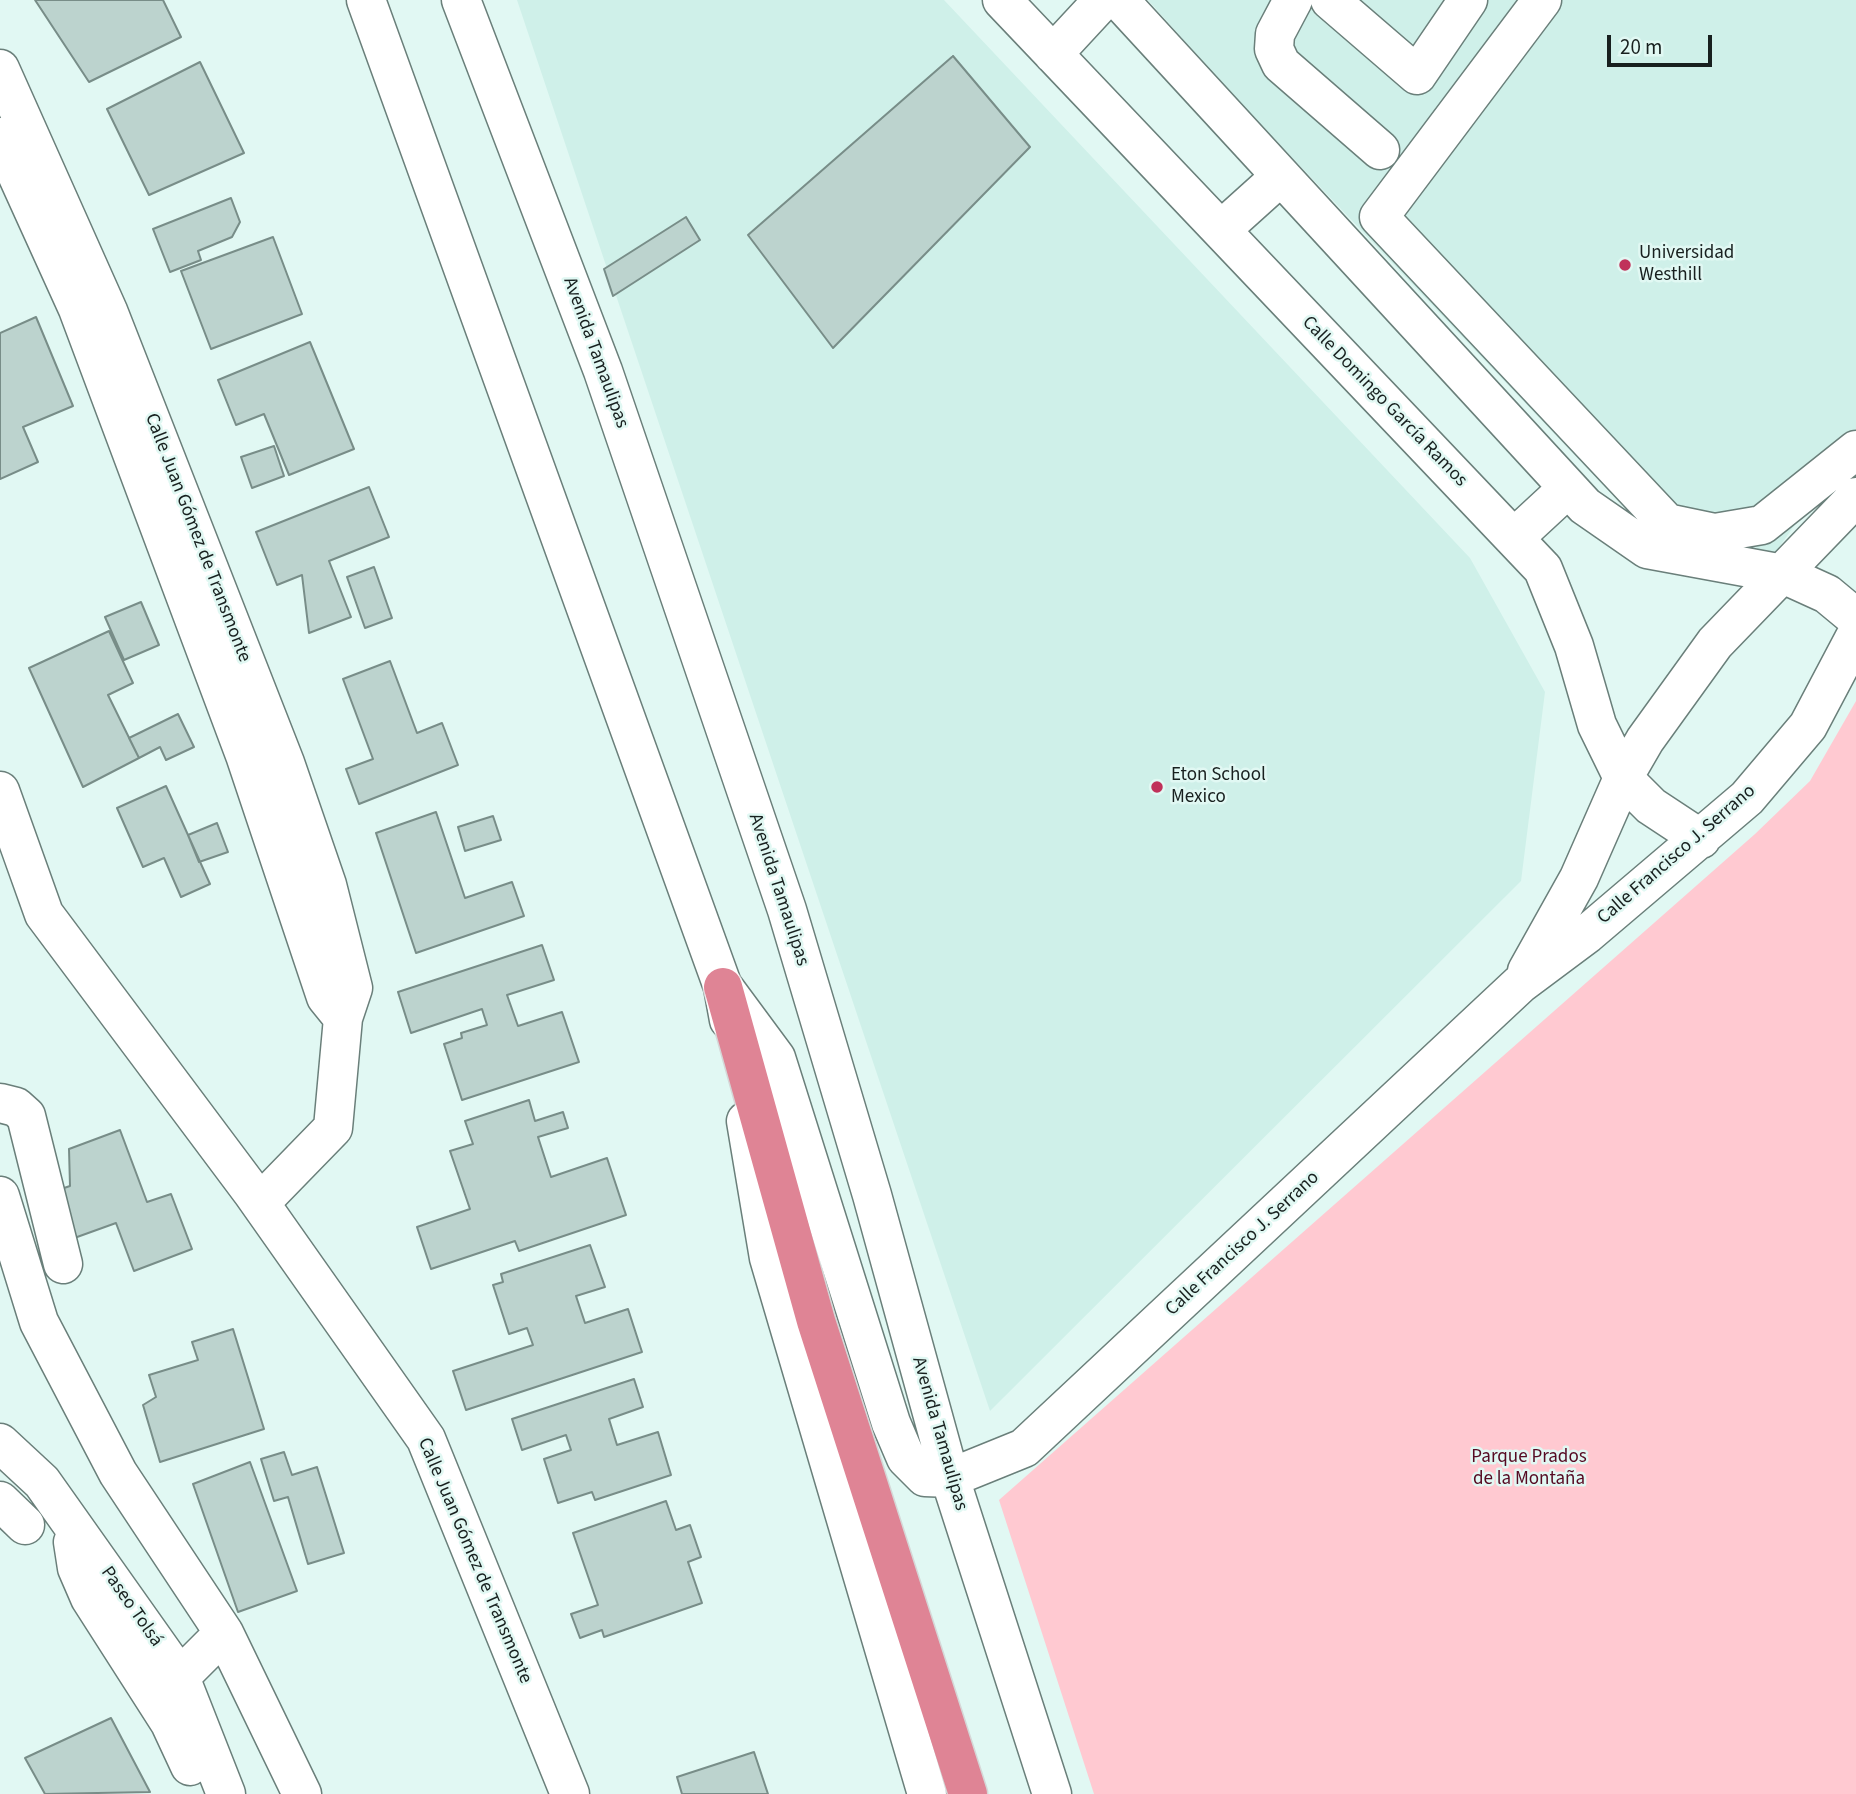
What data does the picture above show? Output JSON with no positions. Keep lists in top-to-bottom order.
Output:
{
  "streets": {
    "street": [
      "Avenida Tamaulipas",
      "Calle Domingo García Ramos",
      "Calle Juan Gómez de Transmonte",
      "Calle Francisco J. Serrano",
      "Paseo Tolsá"
    ]
  },
  "crossings": [
    ["Avenida Tamaulipas", "Calle Francisco J. Serrano"],
    ["Calle Domingo García Ramos", "Calle Francisco J. Serrano"]
  ],
  "parks": ["Parque Prados de la Montaña"],
  "places": ["Universidad Westhill", "Eton School Mexico"],
  "scale_bar": "20 m"
}
